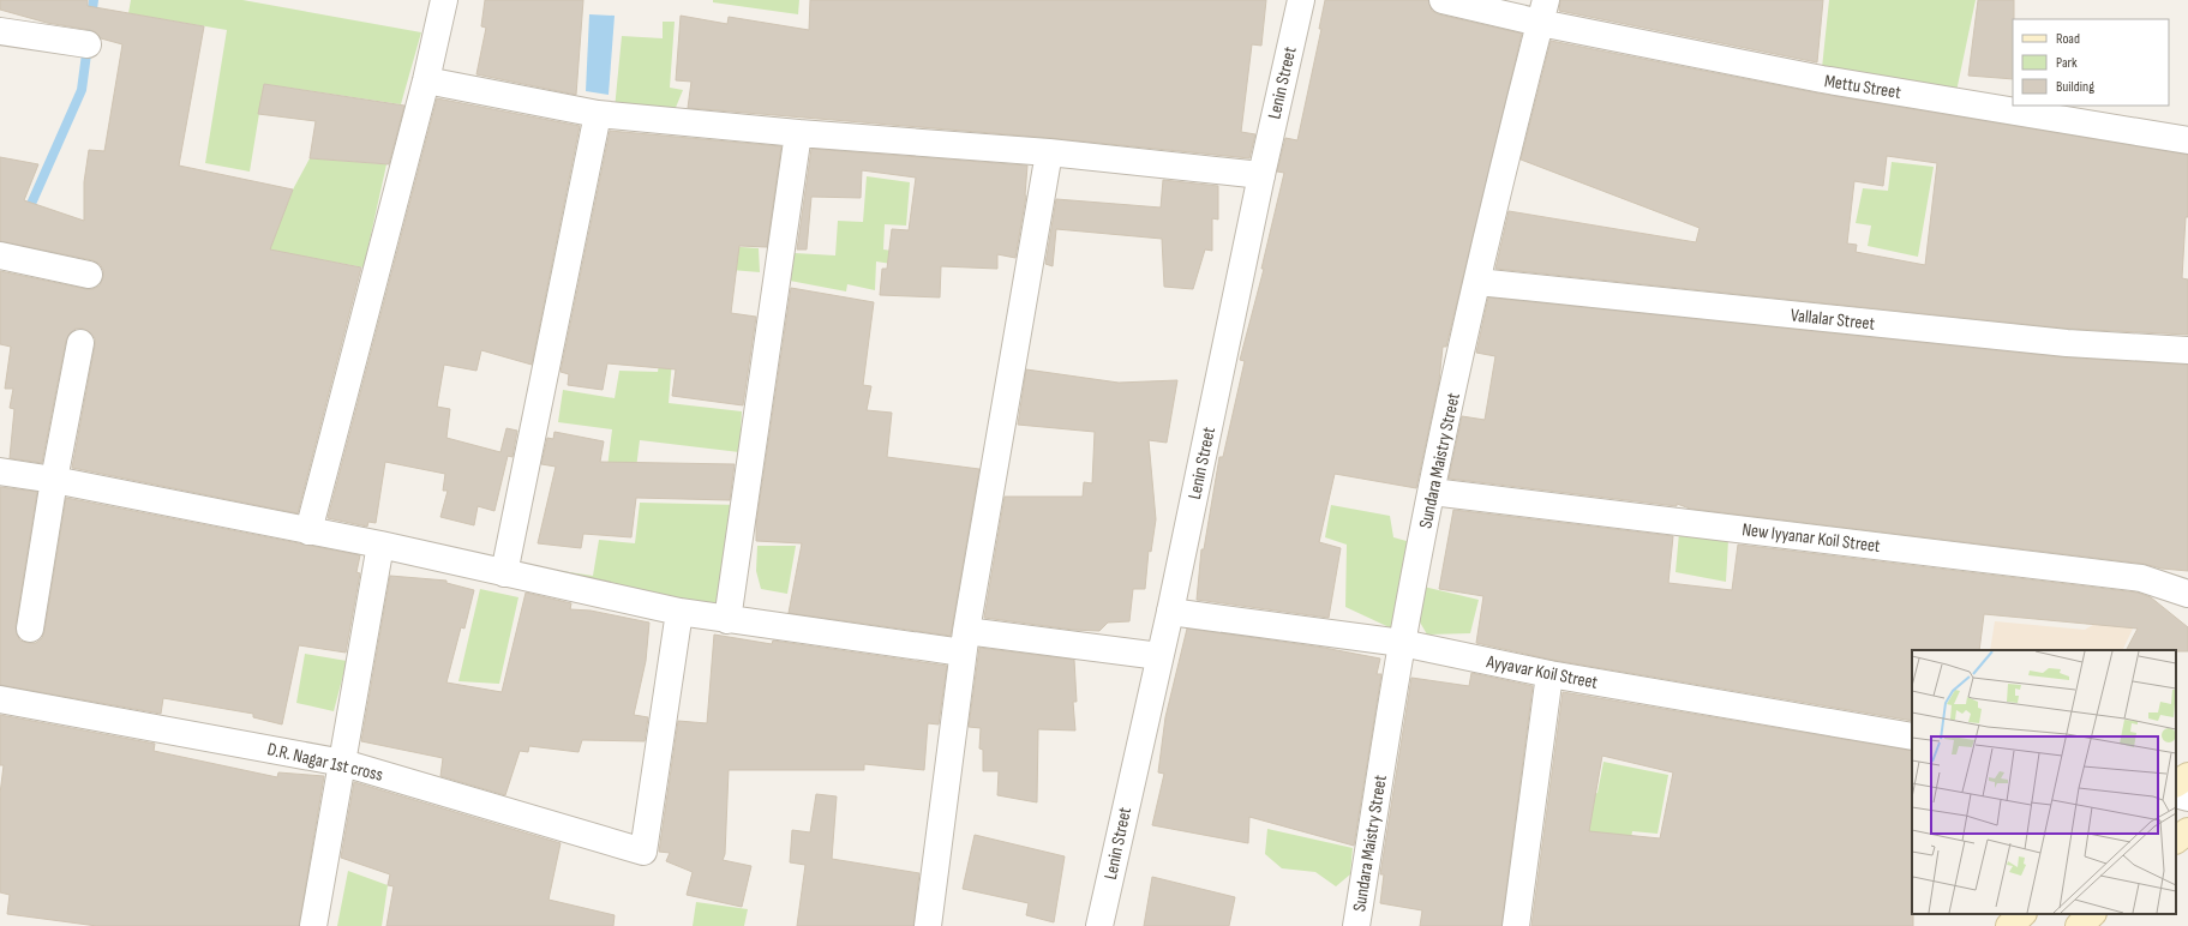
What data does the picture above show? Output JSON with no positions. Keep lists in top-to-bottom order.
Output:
{
  "streets": {
    "street": [
      "Lenin Street",
      "Mettu Street",
      "Vallalar Street",
      "Sundara Maistry Street",
      "New Iyyanar Koil Street",
      "Ayyavar Koil Street",
      "D.R. Nagar 1st cross"
    ]
  },
  "crossings": [
    ["Lenin Street", "Ayyavar Koil Street"],
    ["Mettu Street", "Sundara Maistry Street"],
    ["Vallalar Street", "Sundara Maistry Street"],
    ["Sundara Maistry Street", "New Iyyanar Koil Street"],
    ["Sundara Maistry Street", "Ayyavar Koil Street"]
  ],
  "legend": ["Road", "Park", "Building"]
}
